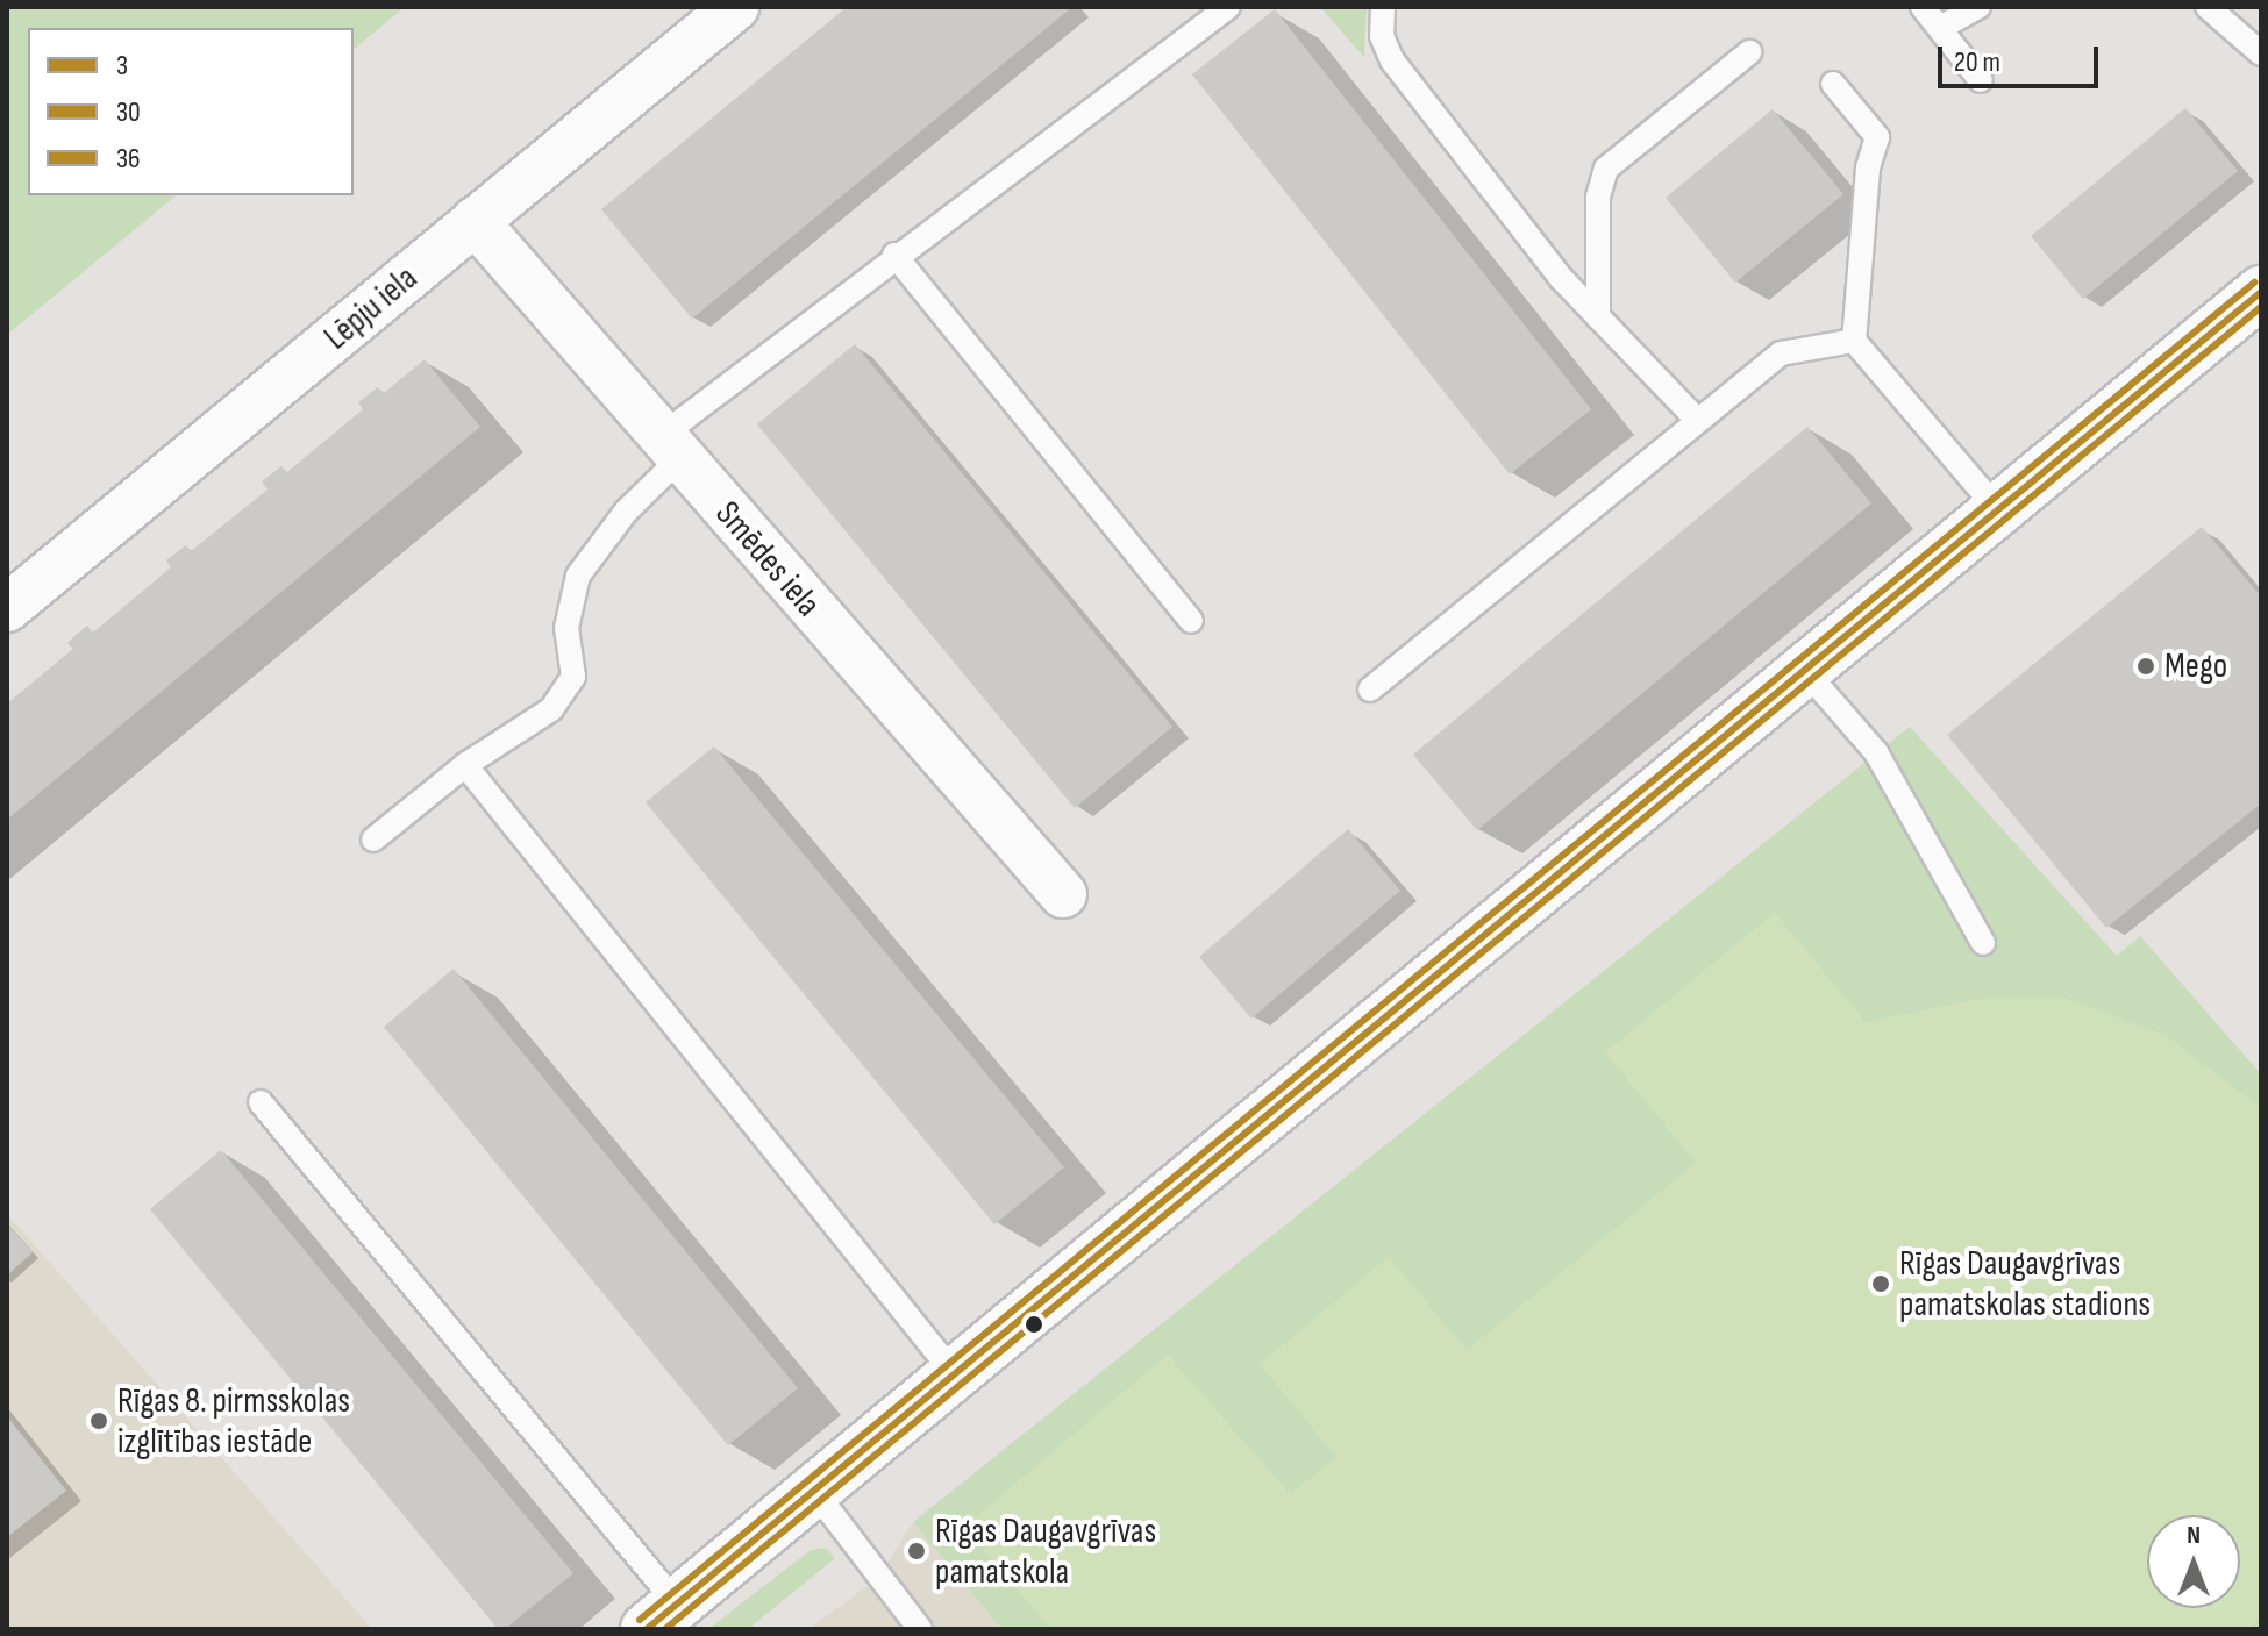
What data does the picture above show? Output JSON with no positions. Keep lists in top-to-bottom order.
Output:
{
  "streets": {
    "street": ["Lēpju iela", "Smēdes iela"]
  },
  "crossings": [
    ["Lēpju iela", "Smēdes iela"]
  ],
  "places": [
    "Mego",
    "Rīgas Daugavgrīvas pamatskolas stadions",
    "Rīgas 8. pirmsskolas izglītības iestāde",
    "Rīgas Daugavgrīvas pamatskola"
  ],
  "lines": ["transit line 36", "transit line 3", "transit line 30"],
  "legend": ["3", "30", "36"],
  "scale_bar": "20 m",
  "north": "top"
}
